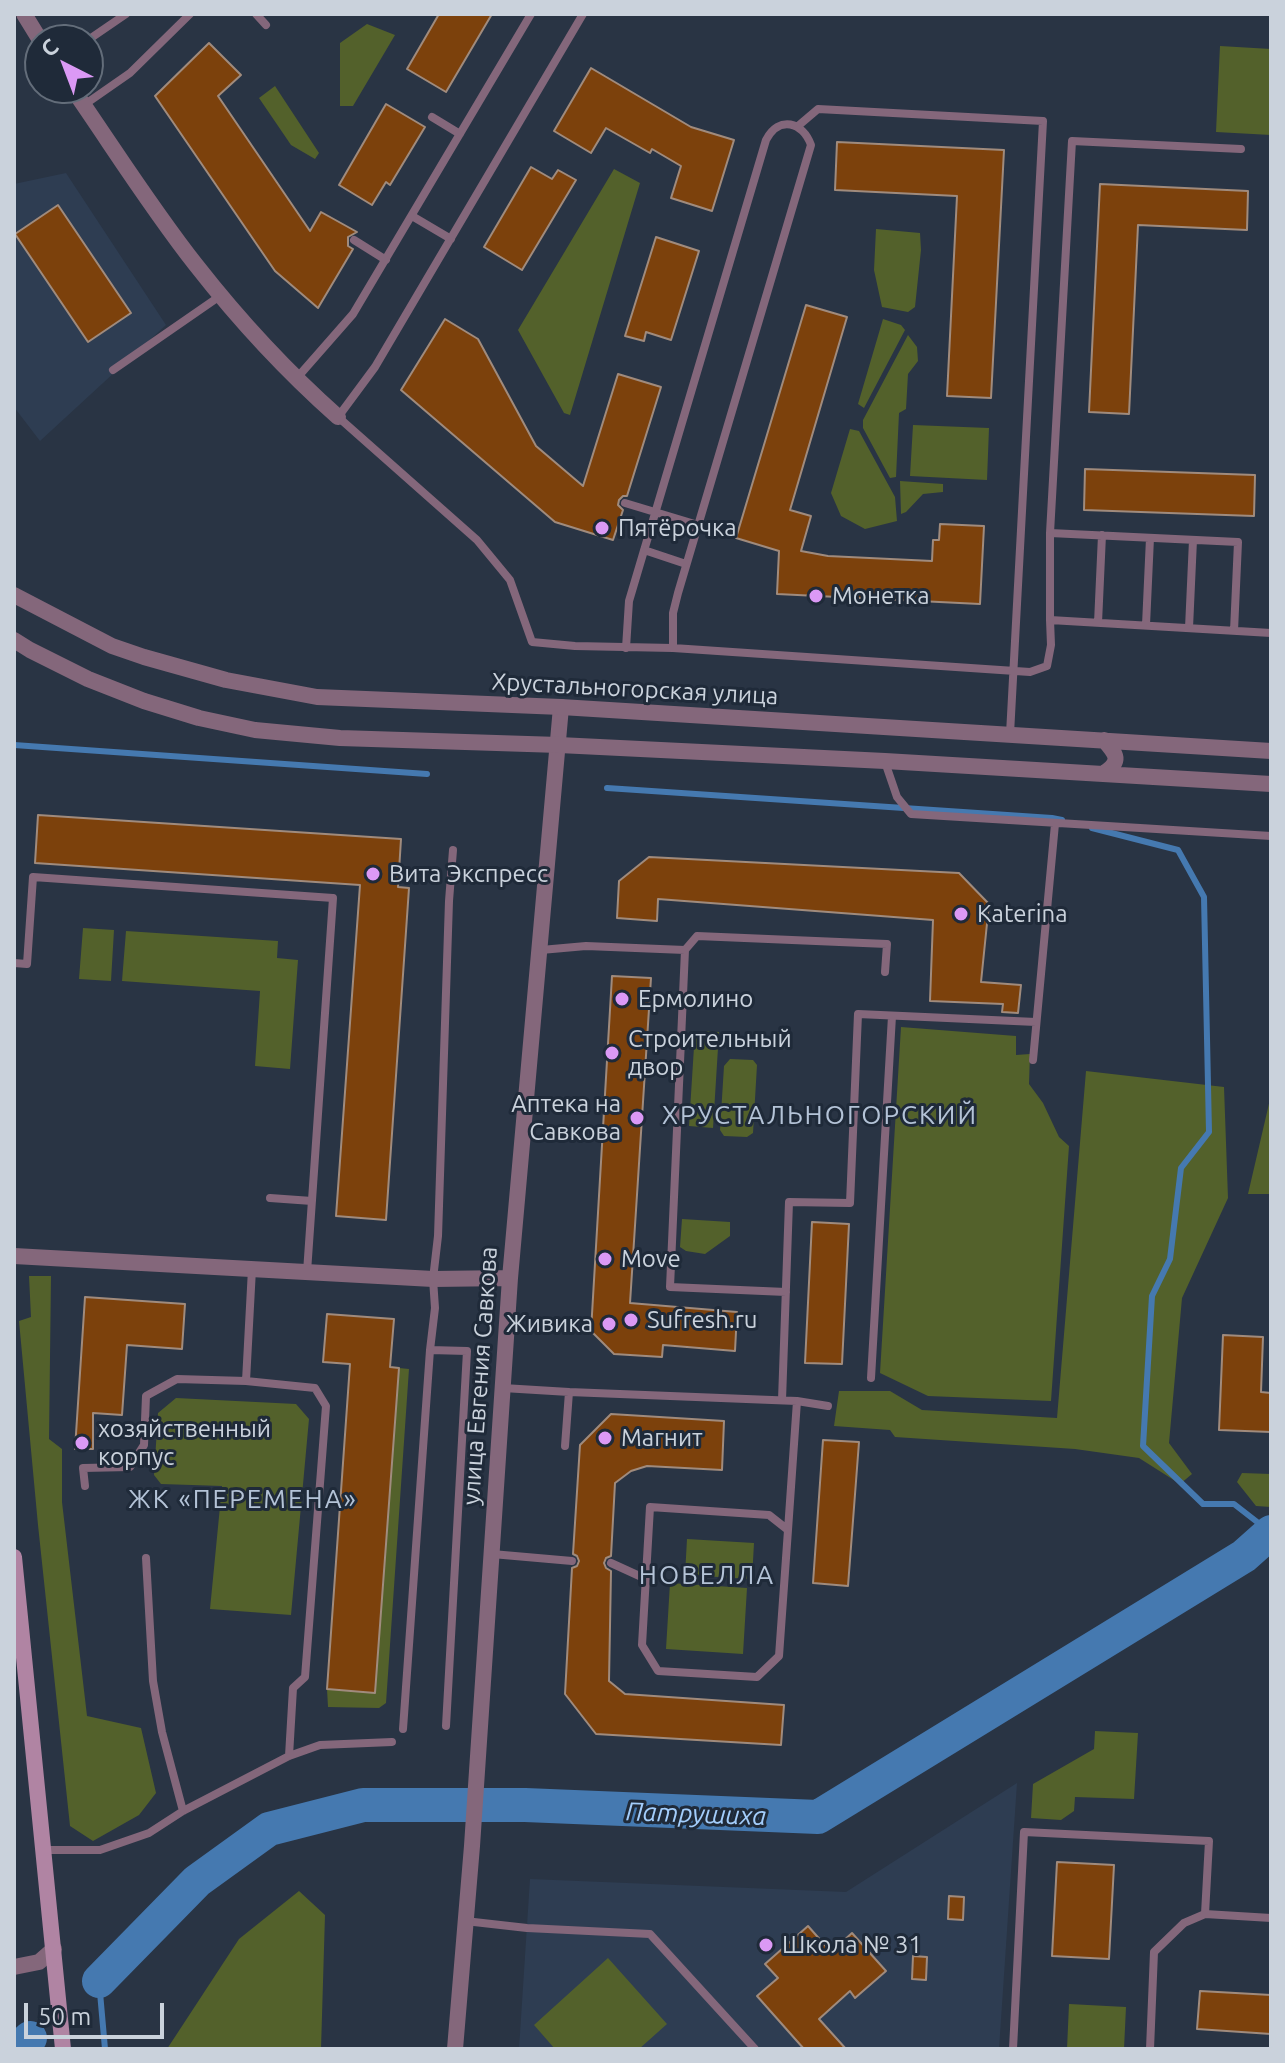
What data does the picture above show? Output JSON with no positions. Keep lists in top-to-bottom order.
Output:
{
  "streets": {
    "street": ["Хрустальногорская улица", "улица Евгения Савкова"]
  },
  "crossings": [
    ["Хрустальногорская улица", "улица Евгения Савкова"]
  ],
  "districts": ["ХРУСТАЛЬНОГОРСКИЙ", "ЖК «ПЕРЕМЕНА»", "НОВЕЛЛА"],
  "water": ["Патрушиха"],
  "places": [
    "Пятёрочка",
    "Монетка",
    "Вита Экспресс",
    "Katerina",
    "Ермолино",
    "Строительный двор",
    "Аптека на Савкова",
    "Move",
    "Sufresh.ru",
    "Живика",
    "Магнит",
    "хозяйственный корпус",
    "Школа № 31"
  ],
  "scale_bar": "50 m",
  "north": "top left"
}
